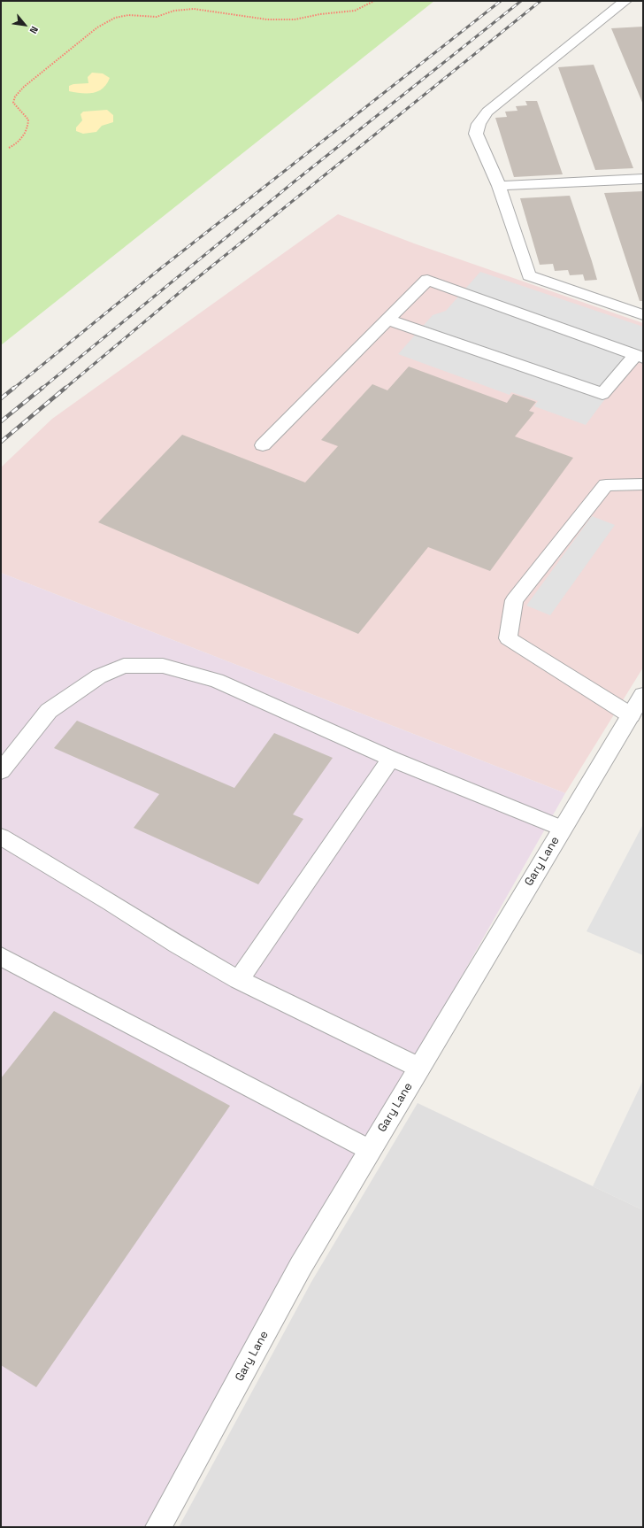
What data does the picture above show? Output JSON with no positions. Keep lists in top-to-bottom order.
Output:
{
  "streets": {
    "street": ["Gary Lane"]
  },
  "north": "bottom right"
}
